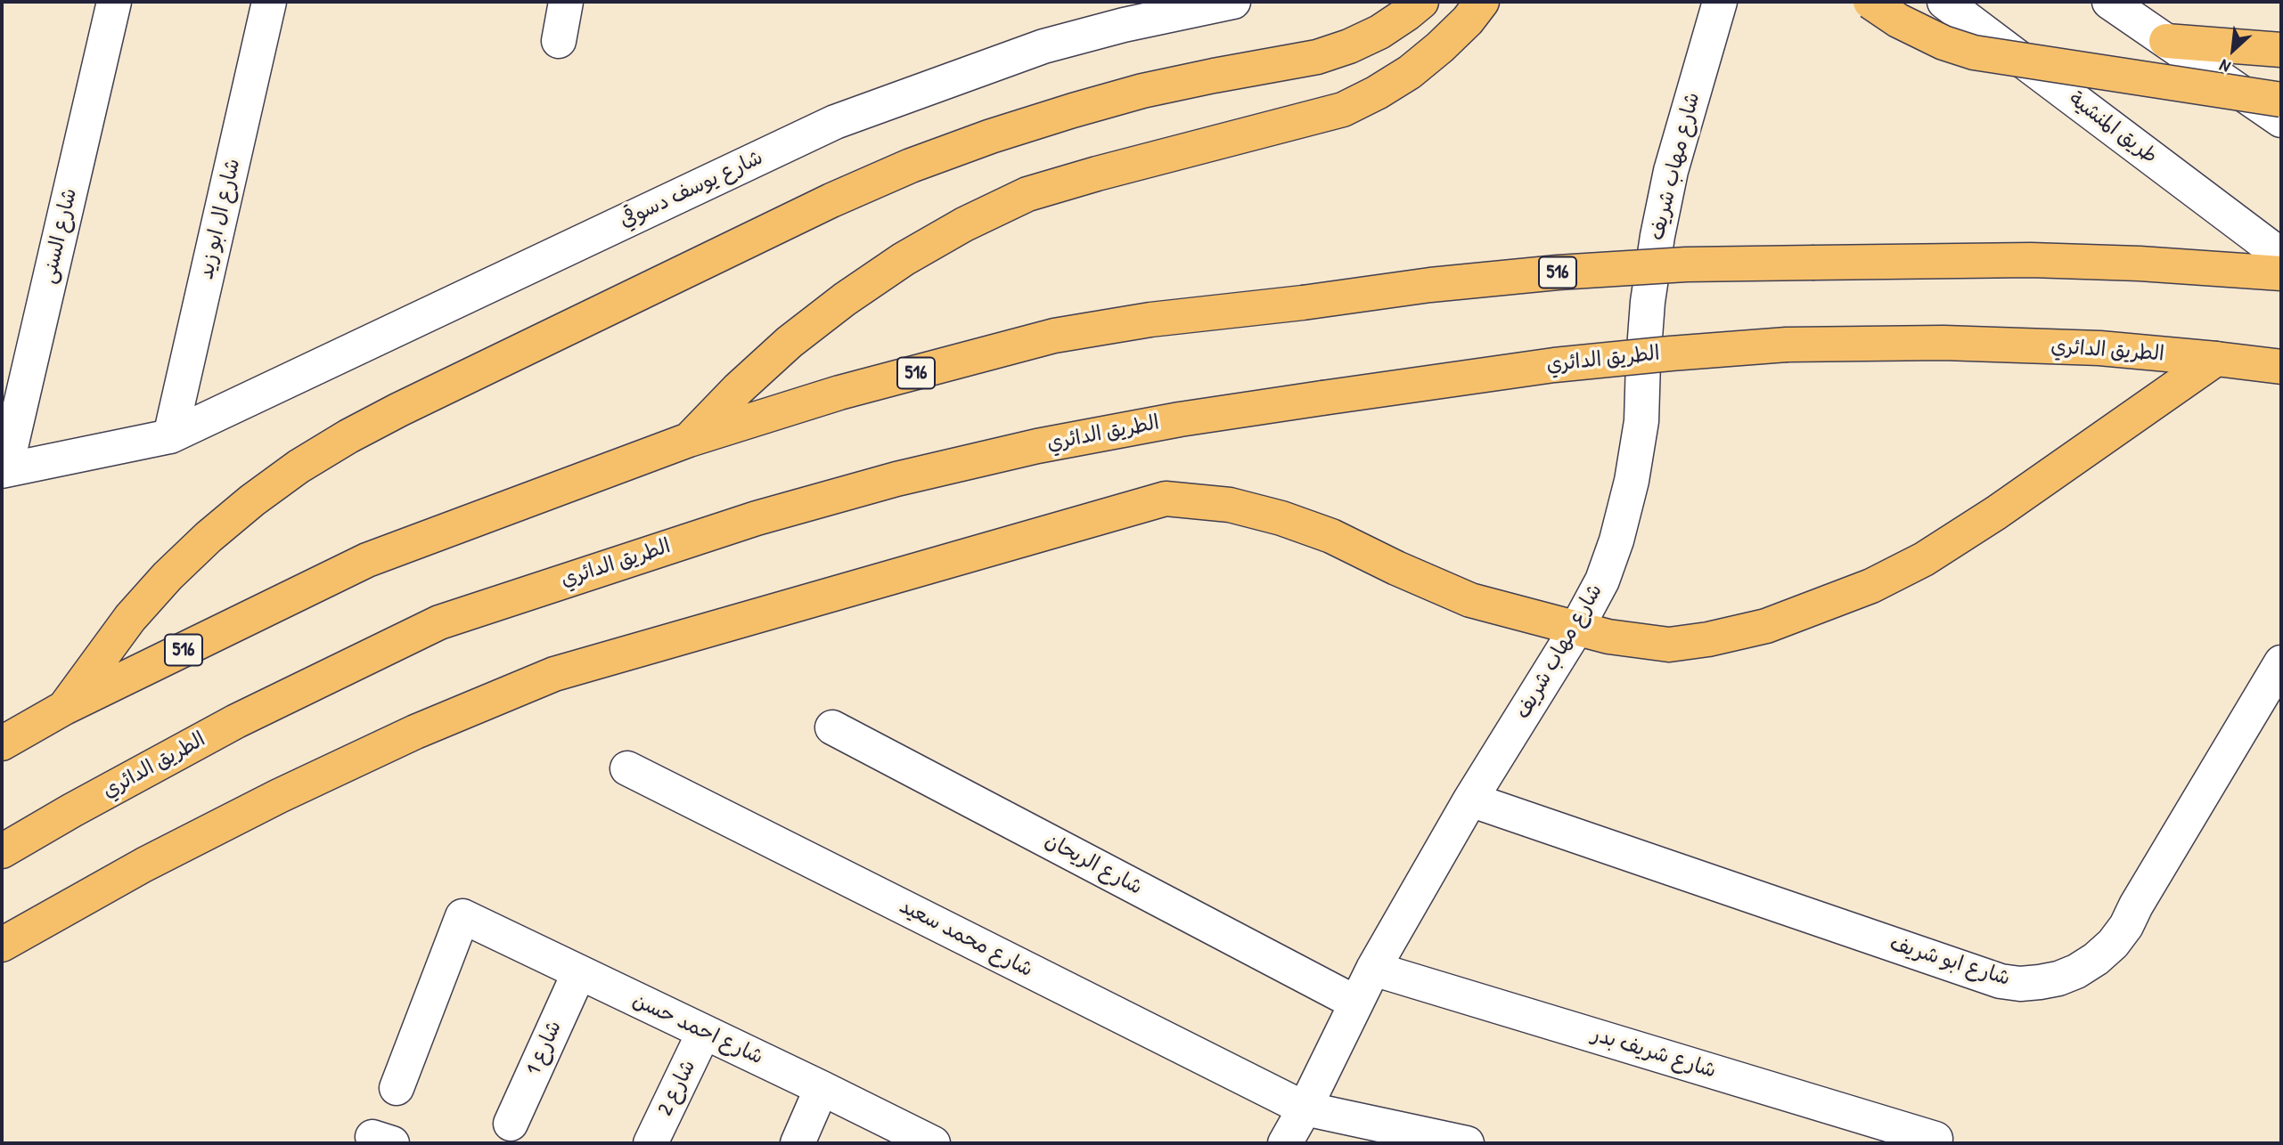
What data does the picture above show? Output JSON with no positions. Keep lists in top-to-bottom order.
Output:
{
  "streets": {
    "main road": ["516", "الطريق الدائري"],
    "street": [
      "طريق المنشية",
      "شارع مهاب شريف",
      "شارع يوسف دسوقي",
      "شارع ال ابو زيد",
      "شارع السنى",
      "شارع الريحان",
      "شارع محمد سعيد",
      "شارع ابو شريف",
      "شارع احمد حسن",
      "شارع 1",
      "شارع شريف بدر",
      "شارع 2"
    ]
  },
  "crossings": [
    ["شارع مهاب شريف", "شارع الريحان"],
    ["شارع مهاب شريف", "شارع محمد سعيد"],
    ["شارع مهاب شريف", "شارع ابو شريف"],
    ["شارع مهاب شريف", "شارع شريف بدر"],
    ["شارع يوسف دسوقي", "شارع ال ابو زيد"],
    ["شارع يوسف دسوقي", "شارع السنى"],
    ["شارع احمد حسن", "شارع 1"],
    ["شارع احمد حسن", "شارع 2"]
  ],
  "north": "bottom left"
}
